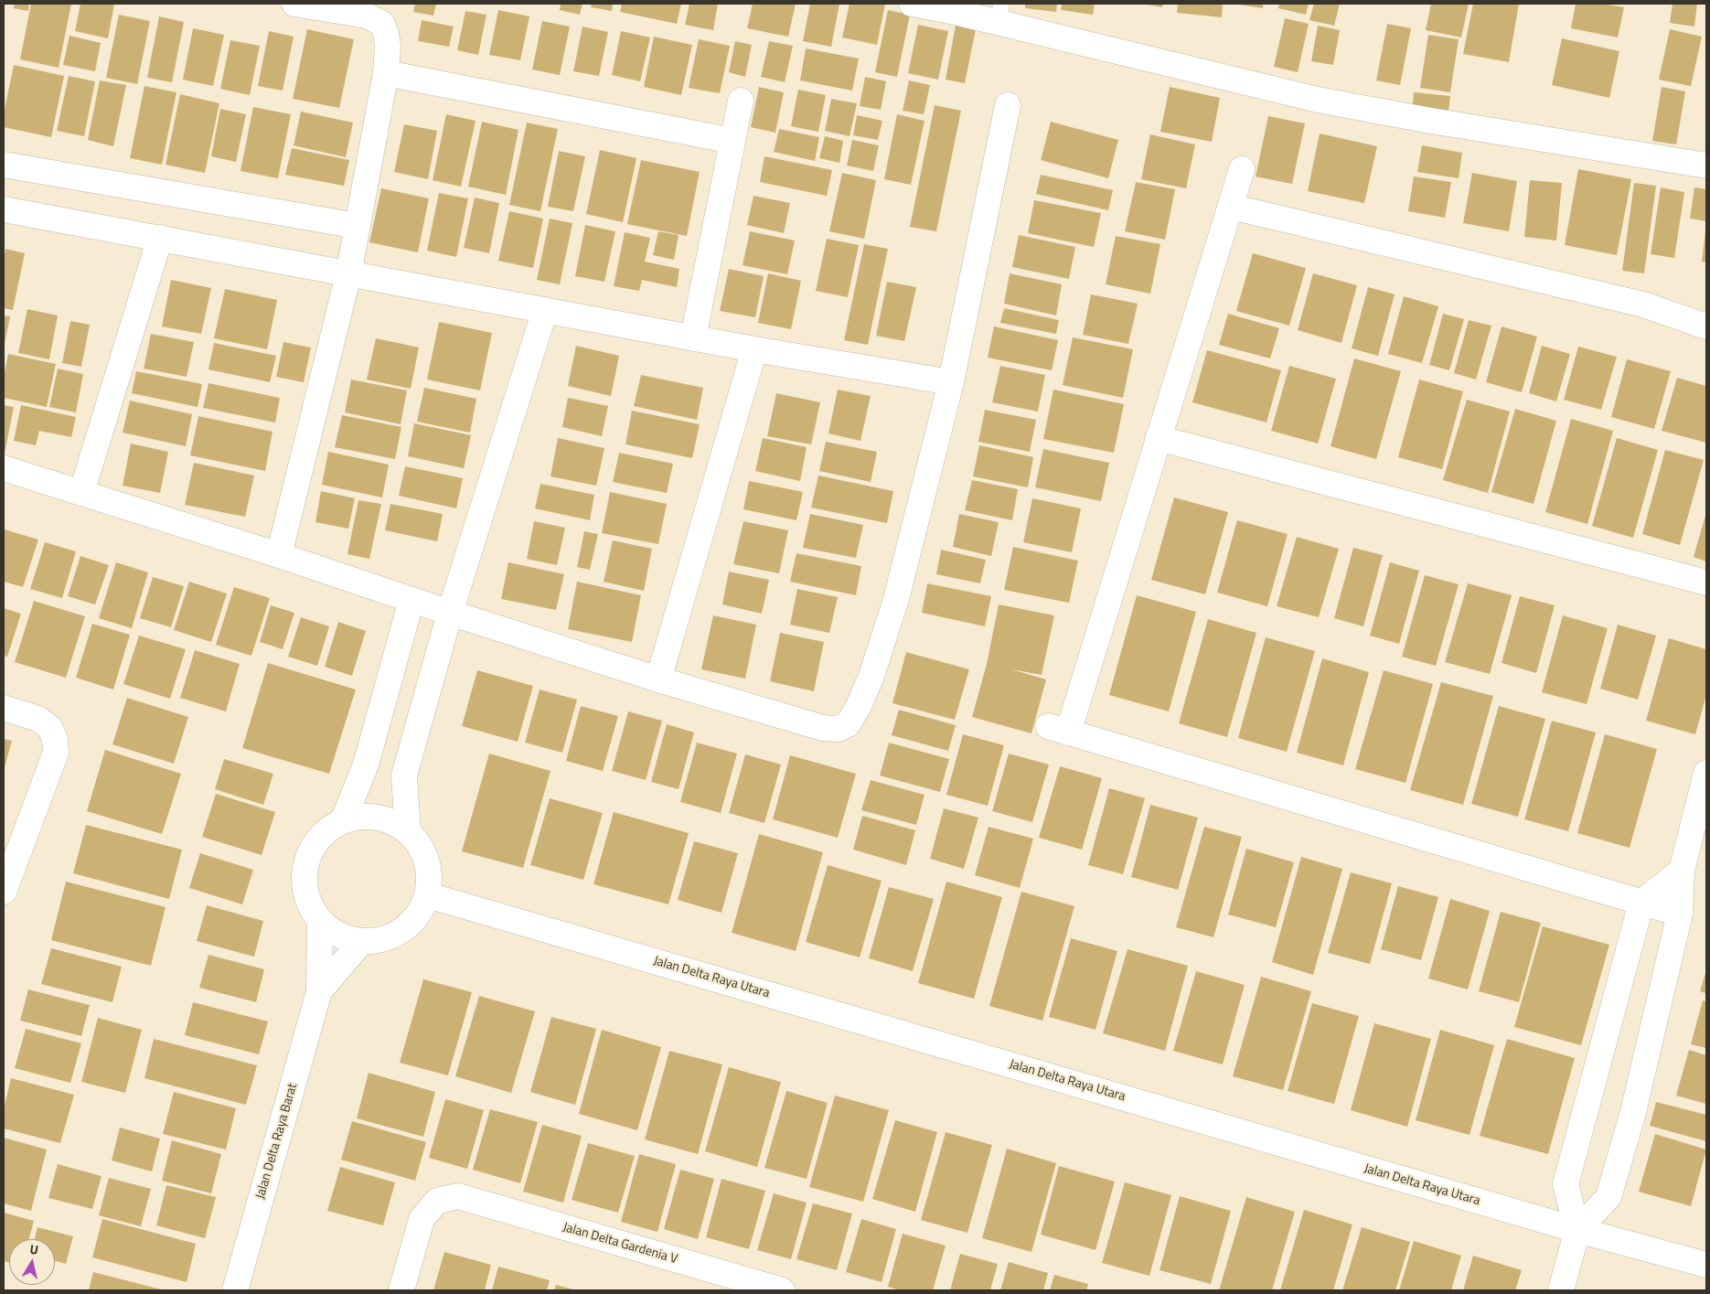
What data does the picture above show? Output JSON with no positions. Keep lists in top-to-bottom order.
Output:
{
  "streets": {
    "street": ["Jalan Delta Raya Utara", "Jalan Delta Raya Barat", "Jalan Delta Gardenia V"]
  },
  "crossings": [
    ["Jalan Delta Raya Utara", "Jalan Delta Raya Barat"]
  ],
  "north": "top"
}
